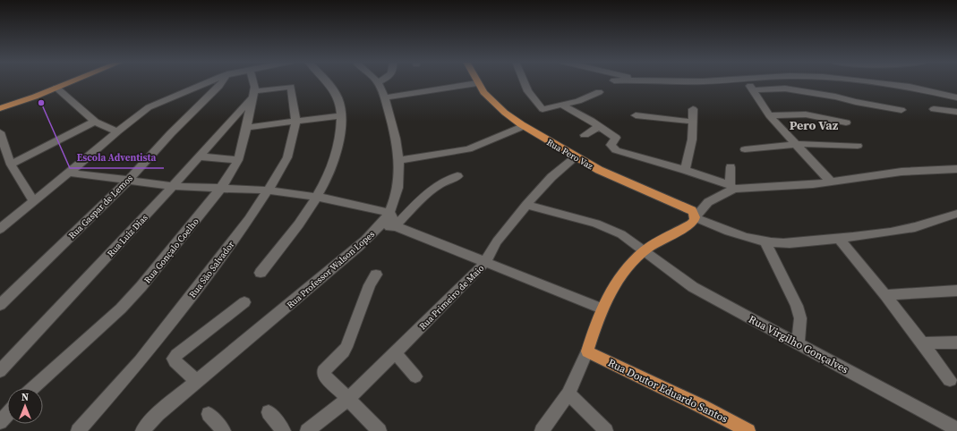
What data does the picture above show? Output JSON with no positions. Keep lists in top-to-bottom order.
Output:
{
  "streets": {
    "main road": ["Rua Pero Vaz", "Rua Doutor Eduardo Santos"],
    "street": [
      "Rua Gaspar de Lemos",
      "Rua Luiz Dias",
      "Rua Gonçalo Coelho",
      "Rua São Salvador",
      "Rua Professor Walson Lopes",
      "Rua Primeiro de Maio",
      "Rua Virgilho Gonçalves"
    ]
  },
  "crossings": [
    ["Rua Pero Vaz", "Rua Primeiro de Maio"],
    ["Rua Luiz Dias", "Rua Gonçalo Coelho"],
    ["Rua Luiz Dias", "Rua São Salvador"],
    ["Rua Gonçalo Coelho", "Rua São Salvador"],
    ["Rua Primeiro de Maio", "Rua Virgilho Gonçalves"]
  ],
  "districts": ["Pero Vaz"],
  "places": ["Escola Adventista"],
  "north": "top"
}
